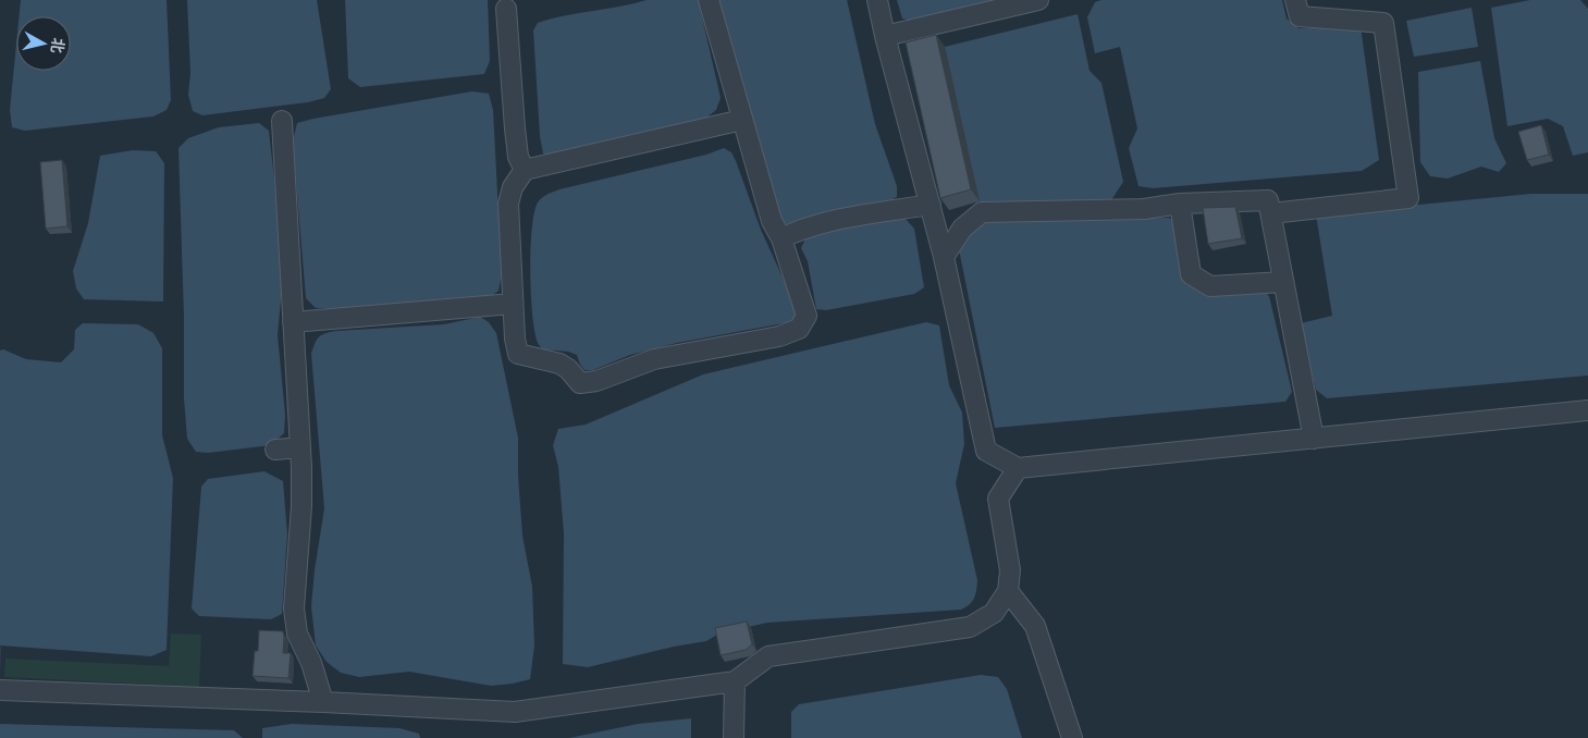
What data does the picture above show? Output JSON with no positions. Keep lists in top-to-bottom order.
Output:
{
  "north": "right"
}
